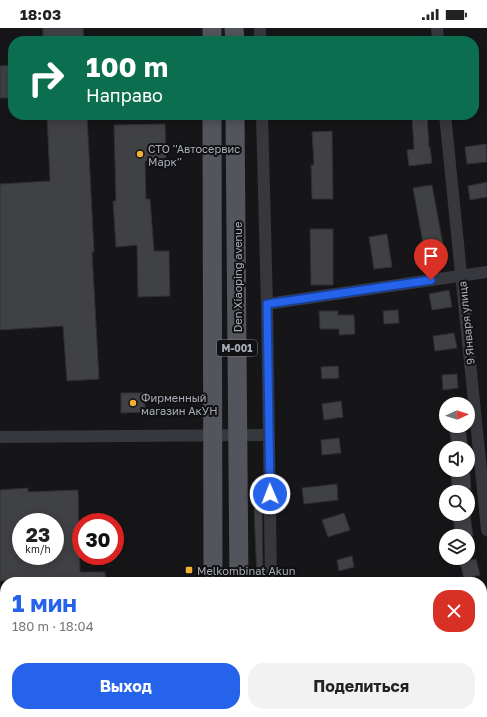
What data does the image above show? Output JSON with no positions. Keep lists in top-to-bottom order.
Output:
{
  "streets": {
    "main road": ["Den Xiaoping avenue", "M-001"],
    "street": ["9 Января улица"]
  },
  "places": {
    "other": ["СТО ''Автосервис Марк''", "Фирменный магазин АкУН"],
    "transit": ["Melkombinat Akun"]
  },
  "north": "right",
  "page": {
    "status": "18:03",
    "turn": ["100 m", "Направо"],
    "speed": "23 km/h",
    "limit": "30",
    "heading": ["1 мин", "180 m · 18:04"],
    "buttons": ["Выход", "Поделиться"]
  }
}
